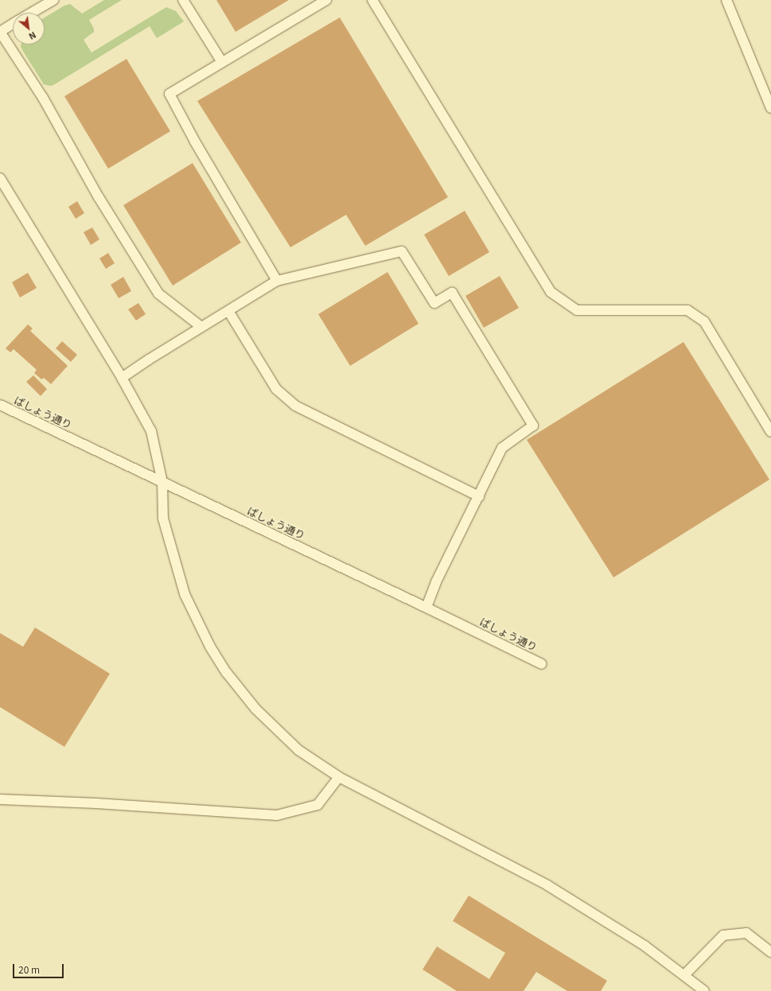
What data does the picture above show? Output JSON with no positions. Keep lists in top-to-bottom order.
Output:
{
  "streets": {
    "lane": ["ばしょう通り"]
  },
  "scale_bar": "20 m",
  "north": "bottom right"
}
